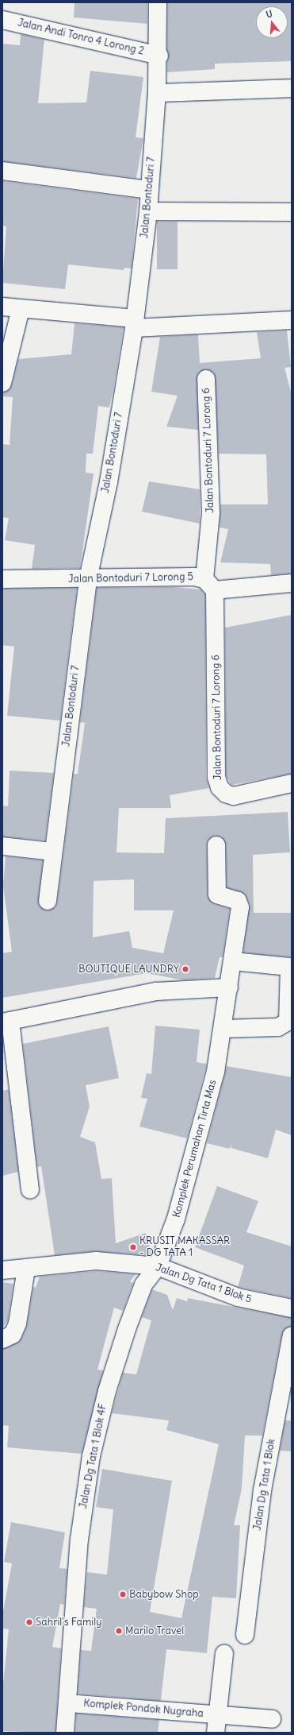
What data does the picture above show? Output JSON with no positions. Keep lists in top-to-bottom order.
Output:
{
  "streets": {
    "street": [
      "Jalan Andi Tonro 4 Lorong 2",
      "Jalan Bontoduri 7",
      "Jalan Bontoduri 7 Lorong 6",
      "Jalan Bontoduri 7 Lorong 5",
      "Komplek Perumahan Tirta Mas",
      "Jalan Dg Tata 1 Blok 5",
      "Jalan Dg Tata 1 Blok 4F",
      "Jalan Dg Tata 1 Blok",
      "Komplek Pondok Nugraha"
    ]
  },
  "crossings": [
    ["Jalan Andi Tonro 4 Lorong 2", "Jalan Bontoduri 7"],
    ["Jalan Bontoduri 7", "Jalan Bontoduri 7 Lorong 5"],
    ["Jalan Bontoduri 7 Lorong 6", "Jalan Bontoduri 7 Lorong 5"],
    ["Komplek Perumahan Tirta Mas", "Jalan Dg Tata 1 Blok 5"],
    ["Komplek Perumahan Tirta Mas", "Jalan Dg Tata 1 Blok 4F"],
    ["Jalan Dg Tata 1 Blok 5", "Jalan Dg Tata 1 Blok 4F"],
    ["Jalan Dg Tata 1 Blok 4F", "Komplek Pondok Nugraha"]
  ],
  "places": [
    "BOUTIQUE LAUNDRY",
    "KRUSIT MAKASSAR - DG TATA 1",
    "Babybow Shop",
    "Sahril's Family",
    "Marilo Travel"
  ],
  "north": "top"
}
